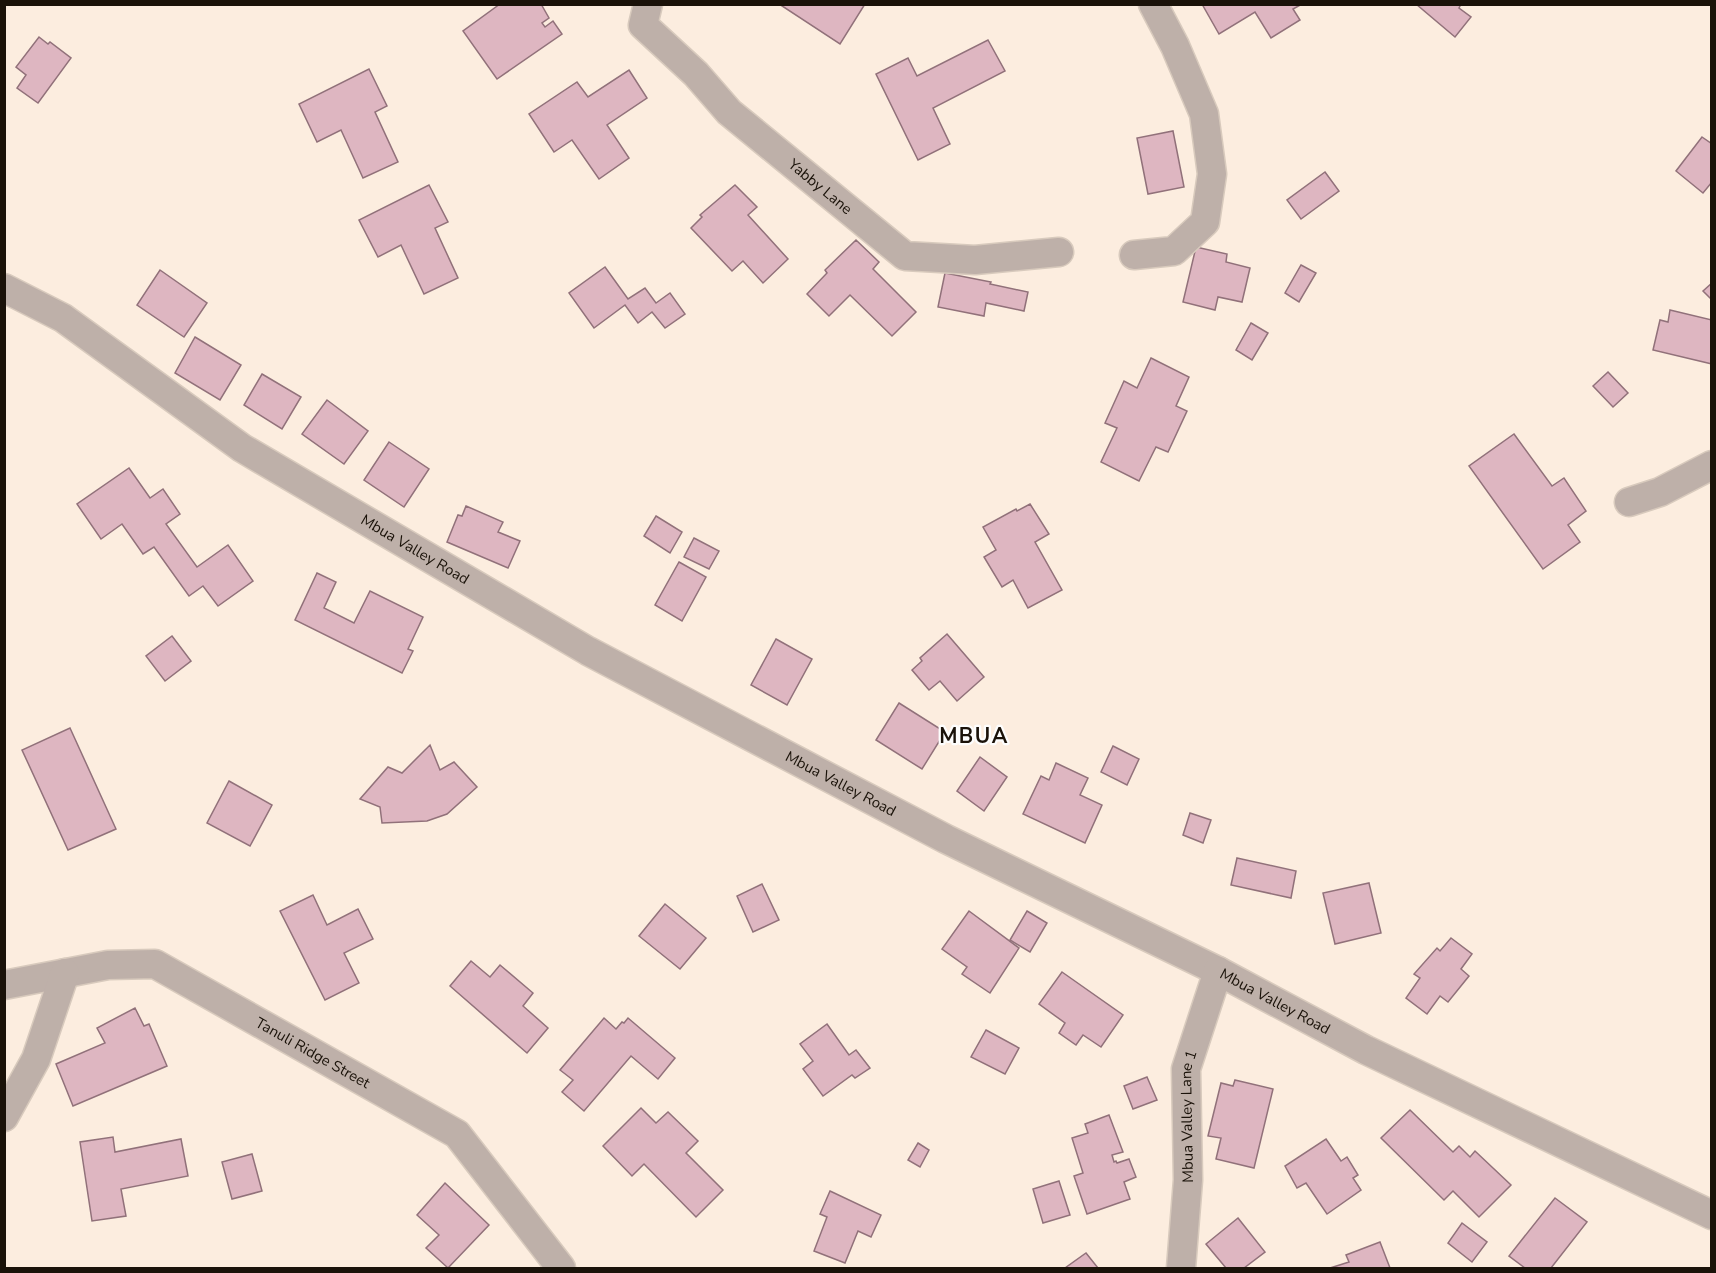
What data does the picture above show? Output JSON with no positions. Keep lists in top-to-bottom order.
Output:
{
  "streets": {
    "street": [
      "Yabby Lane",
      "Mbua Valley Road",
      "Tanuli Ridge Street",
      "Mbua Valley Lane 1"
    ]
  },
  "crossings": [
    ["Mbua Valley Road", "Mbua Valley Lane 1"]
  ],
  "districts": ["MBUA"]
}
